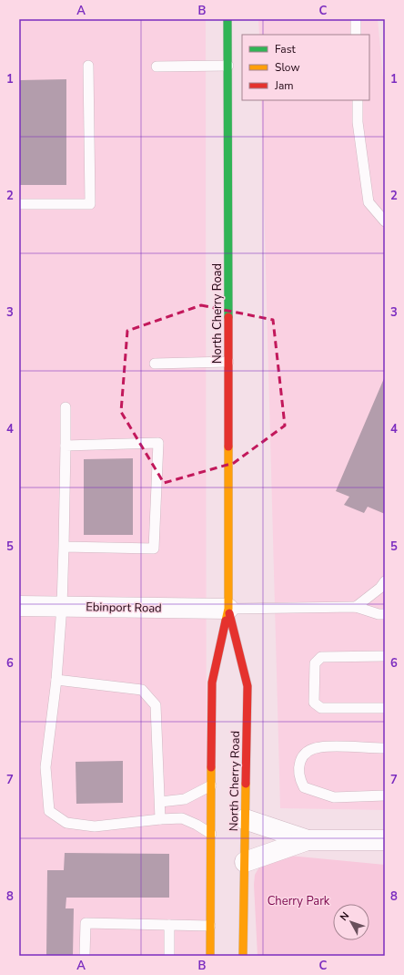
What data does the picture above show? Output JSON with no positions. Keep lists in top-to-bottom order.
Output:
{
  "streets": {
    "main road": ["North Cherry Road"],
    "street": ["Ebinport Road"]
  },
  "crossings": [
    ["North Cherry Road", "Ebinport Road"]
  ],
  "parks": ["Cherry Park"],
  "legend": ["Fast", "Slow", "Jam"],
  "north": "top left",
  "grid": {
    "columns": ["A", "B", "C"],
    "rows": [
      "1",
      "2",
      "3",
      "4",
      "5",
      "6",
      "7",
      "8"
    ]
  }
}
